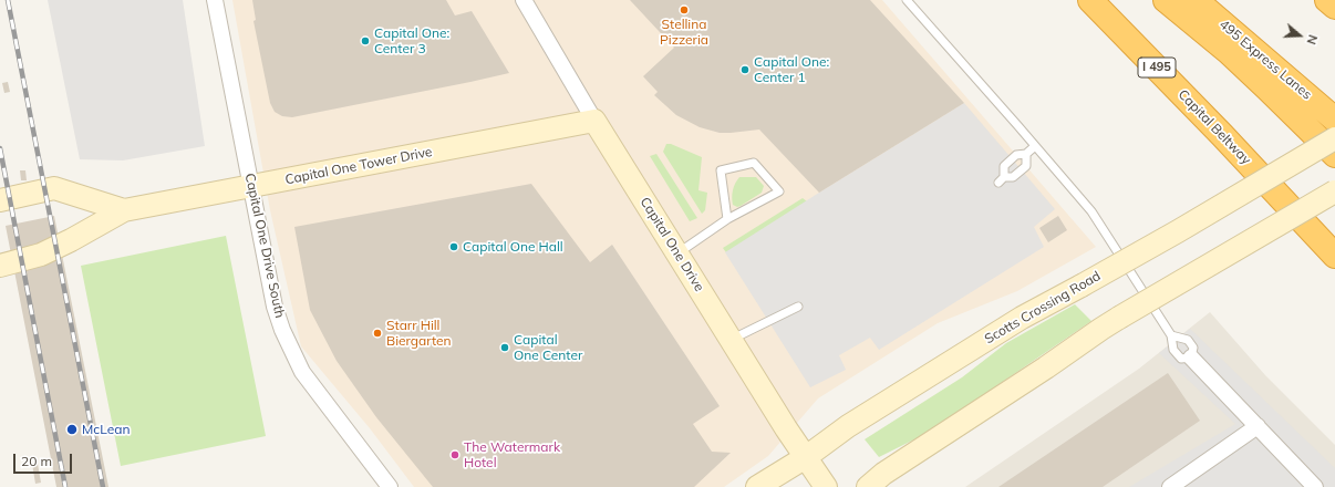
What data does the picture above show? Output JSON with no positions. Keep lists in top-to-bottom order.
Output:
{
  "streets": {
    "highway": ["495 Express Lanes", "I 495", "Capital Beltway"],
    "main road": ["Capital One Tower Drive", "Capital One Drive", "Scotts Crossing Road"],
    "street": ["Capital One Drive South"]
  },
  "crossings": [
    ["Capital One Tower Drive", "Capital One Drive"],
    ["Capital One Tower Drive", "Capital One Drive South"],
    ["Capital One Drive", "Scotts Crossing Road"]
  ],
  "places": [
    "Stellina Pizzeria",
    "Capital One: Center 3",
    "Capital One: Center 1",
    "Capital One Hall",
    "Starr Hill Biergarten",
    "Capital One Center",
    "McLean",
    "The Watermark Hotel"
  ],
  "scale_bar": "20 m",
  "north": "right"
}
